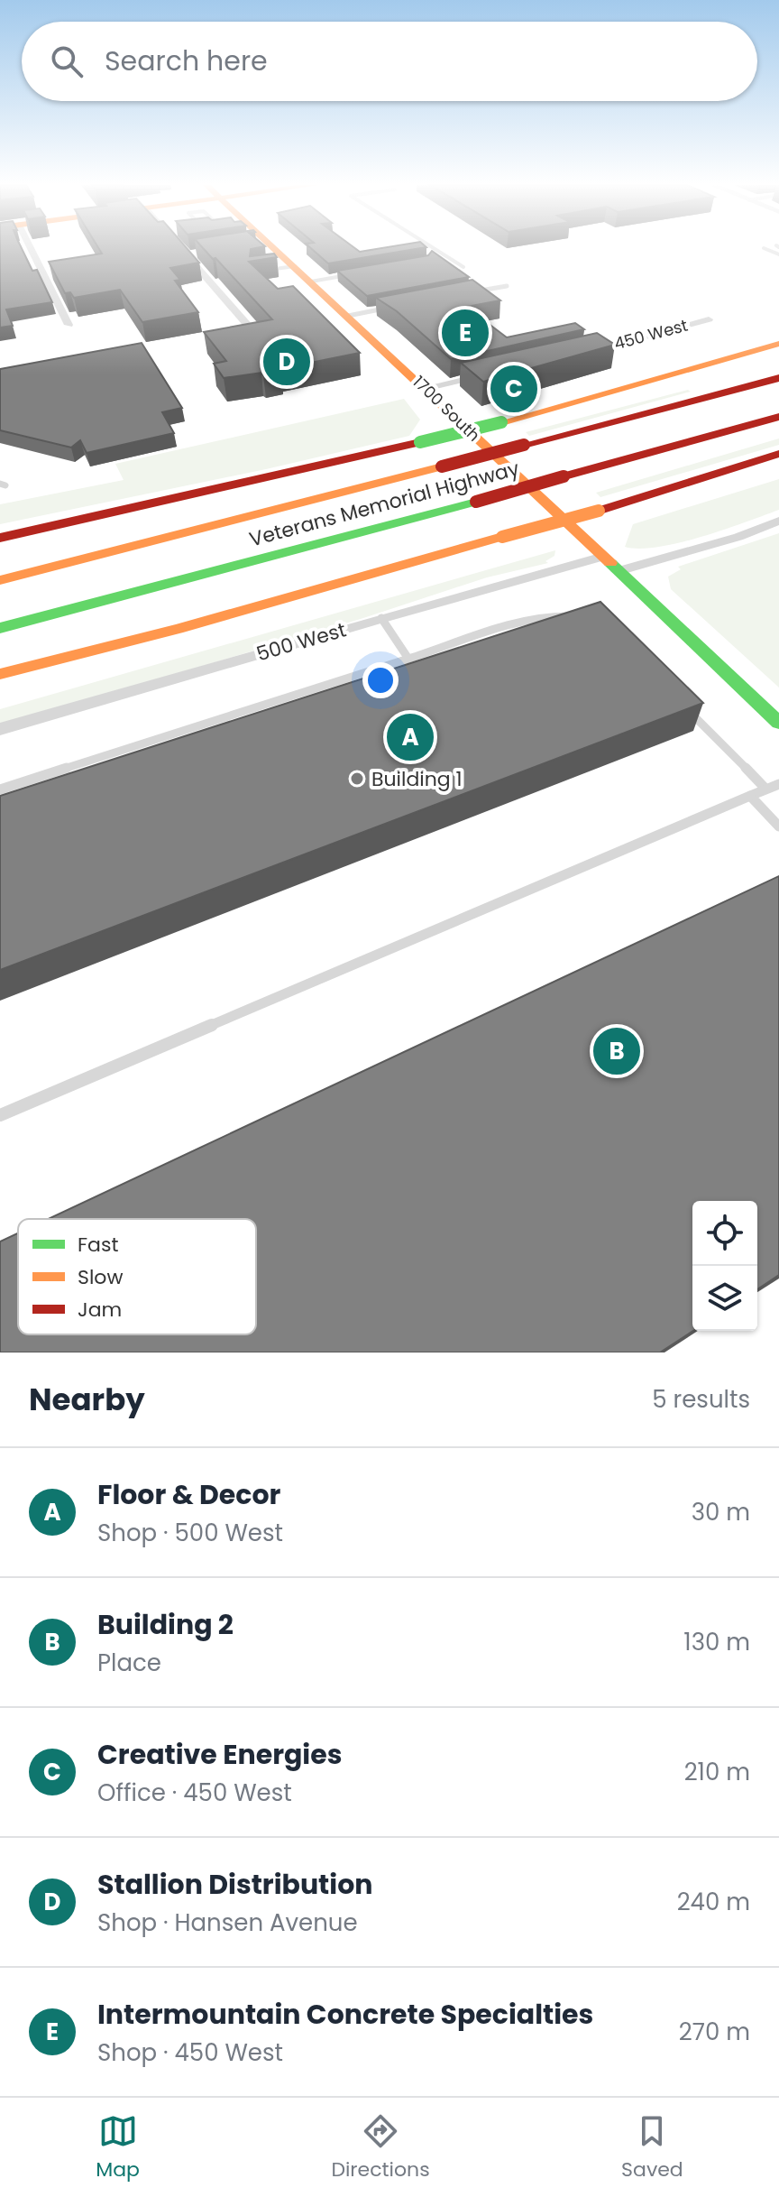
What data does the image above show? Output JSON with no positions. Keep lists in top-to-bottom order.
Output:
{
  "streets": {
    "main road": ["1700 South", "Veterans Memorial Highway"],
    "street": ["450 West", "500 West"]
  },
  "crossings": [
    ["1700 South", "500 West"]
  ],
  "places": ["Building 1"],
  "legend": ["Fast", "Slow", "Jam"],
  "page": {
    "search": "Search here",
    "pins": [
      "E",
      "D",
      "C",
      "A",
      "B"
    ],
    "heading": ["Nearby", "5 results"],
    "list": [
      {
        "mark": "A",
        "name": "Floor & Decor",
        "note": "Shop · 500 West",
        "value": "30 m"
      },
      {
        "mark": "B",
        "name": "Building 2",
        "note": "Place",
        "value": "130 m"
      },
      {
        "mark": "C",
        "name": "Creative Energies",
        "note": "Office · 450 West",
        "value": "210 m"
      },
      {
        "mark": "D",
        "name": "Stallion Distribution",
        "note": "Shop · Hansen Avenue",
        "value": "240 m"
      },
      {
        "mark": "E",
        "name": "Intermountain Concrete Specialties",
        "note": "Shop · 450 West",
        "value": "270 m"
      }
    ],
    "nav": ["Map", "Directions", "Saved"]
  }
}
